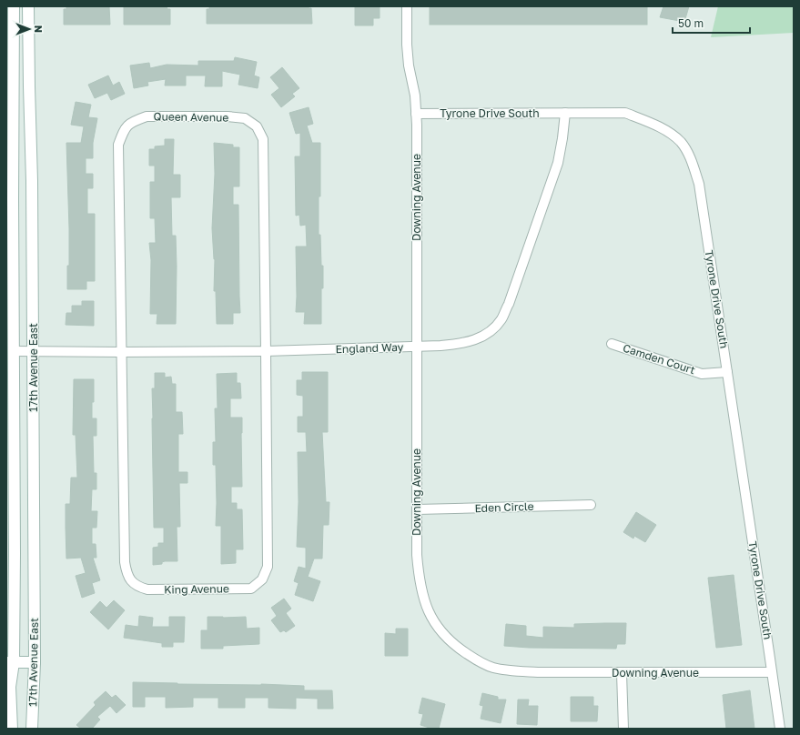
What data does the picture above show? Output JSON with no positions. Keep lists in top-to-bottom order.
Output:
{
  "streets": {
    "street": [
      "Tyrone Drive South",
      "Queen Avenue",
      "Downing Avenue",
      "England Way",
      "Camden Court",
      "17th Avenue East",
      "Eden Circle",
      "King Avenue"
    ]
  },
  "crossings": [
    ["Tyrone Drive South", "Downing Avenue"],
    ["Tyrone Drive South", "England Way"],
    ["Tyrone Drive South", "Camden Court"],
    ["Queen Avenue", "England Way"],
    ["Queen Avenue", "King Avenue"],
    ["Downing Avenue", "England Way"],
    ["Downing Avenue", "Eden Circle"],
    ["England Way", "17th Avenue East"],
    ["England Way", "King Avenue"]
  ],
  "scale_bar": "50 m",
  "north": "right"
}
